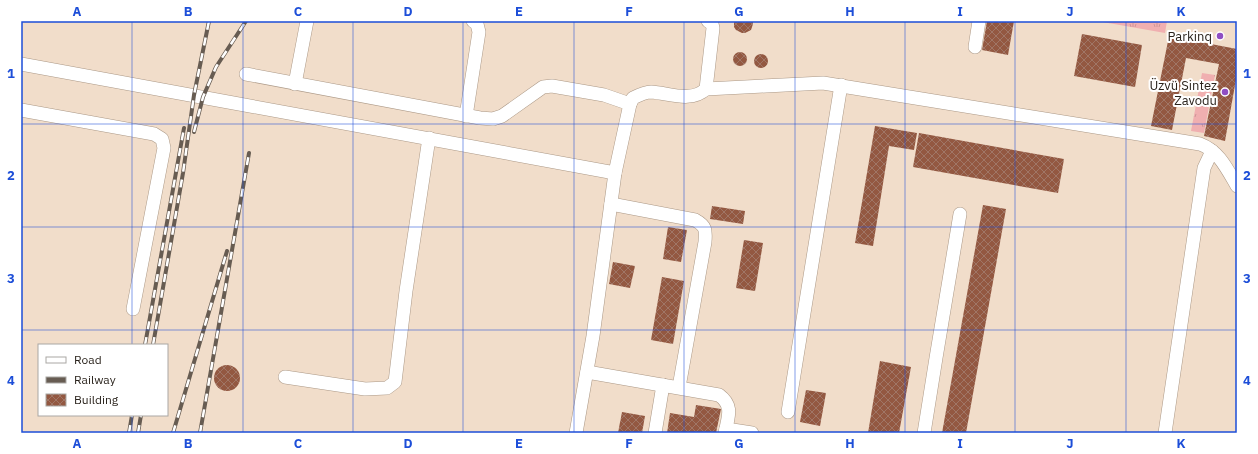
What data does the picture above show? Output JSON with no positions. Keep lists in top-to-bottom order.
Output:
{
  "places": ["Parkinq", "Üzvü Sintez Zavodu"],
  "legend": ["Road", "Railway", "Building"],
  "grid": {
    "columns": [
      "A",
      "B",
      "C",
      "D",
      "E",
      "F",
      "G",
      "H",
      "I",
      "J",
      "K"
    ],
    "rows": [
      "1",
      "2",
      "3",
      "4"
    ]
  }
}
